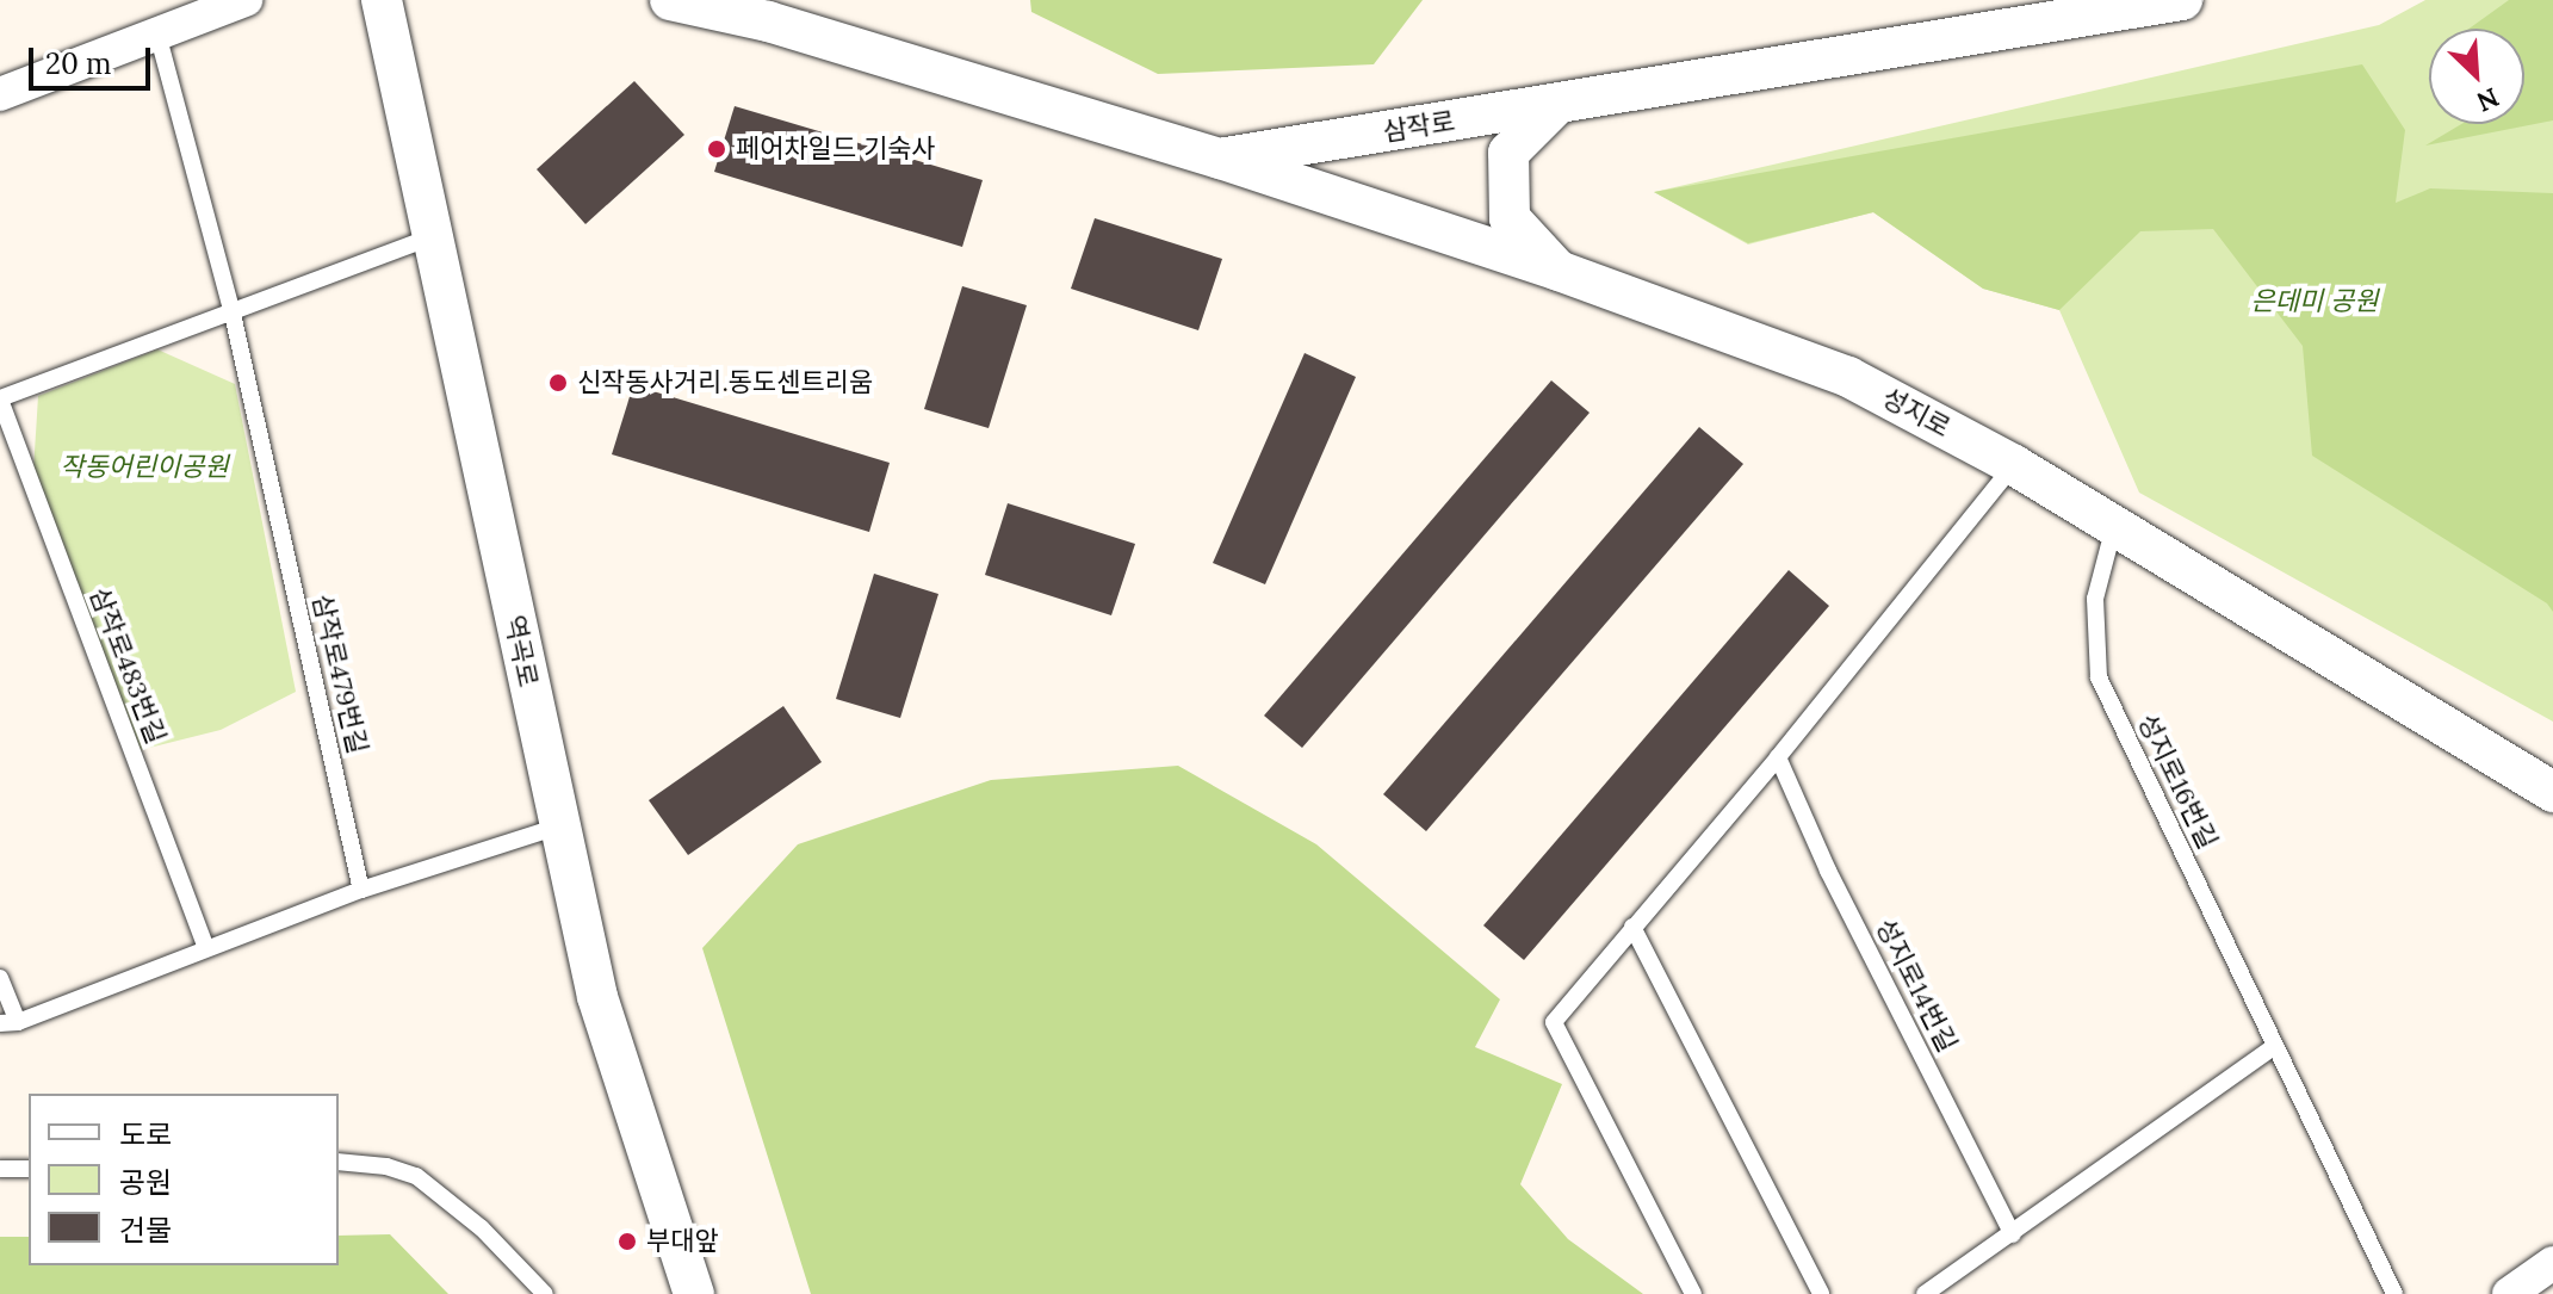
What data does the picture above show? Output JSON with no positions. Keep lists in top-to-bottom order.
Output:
{
  "streets": {
    "street": ["삼작로", "성지로", "역곡로"],
    "lane": [
      "삼작로483번길",
      "삼작로479번길",
      "성지로16번길",
      "성지로14번길"
    ]
  },
  "crossings": [
    ["삼작로", "성지로"],
    ["성지로", "성지로16번길"]
  ],
  "parks": ["은데미 공원", "작동어린이공원"],
  "places": ["페어차일드 기숙사", "신작동사거리.동도센트리움", "부대앞"],
  "legend": ["도로", "공원", "건물"],
  "scale_bar": "20 m",
  "north": "bottom right"
}
